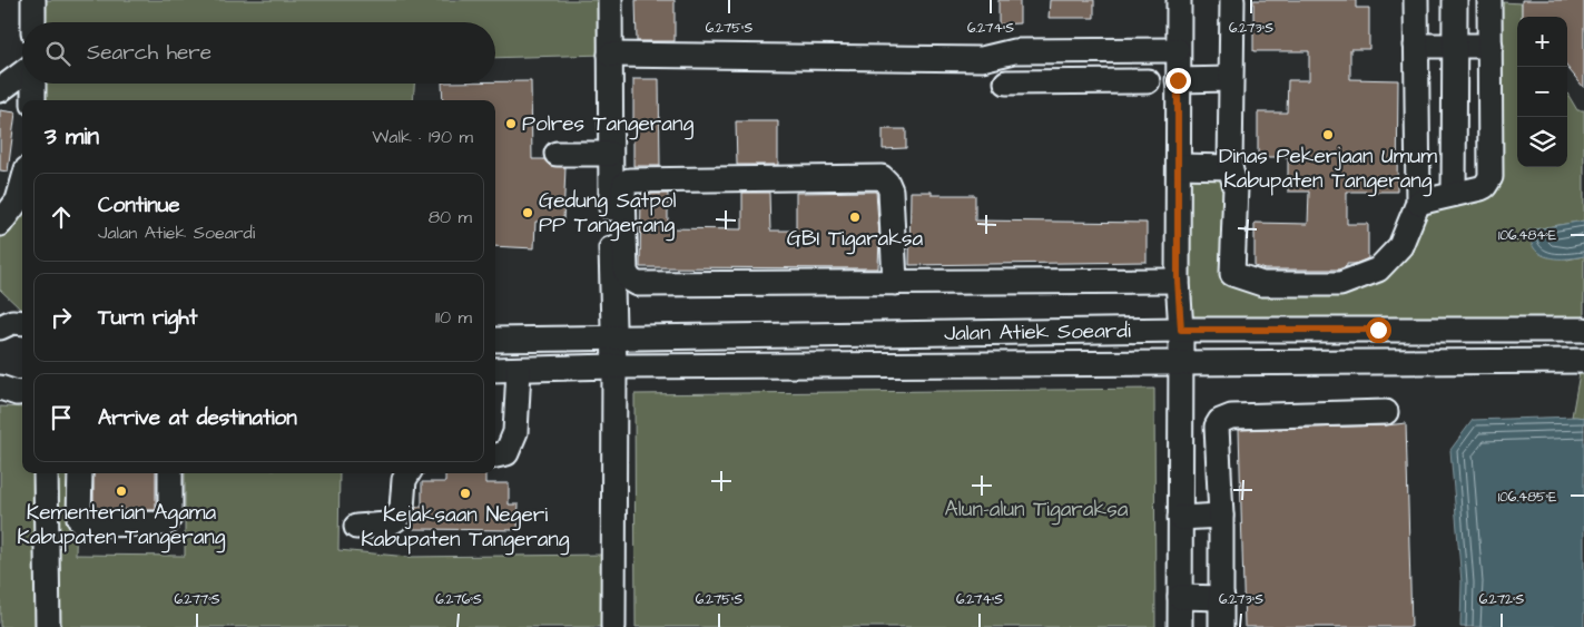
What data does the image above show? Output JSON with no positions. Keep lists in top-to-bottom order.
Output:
{
  "streets": {
    "street": ["Jalan Atiek Soeardi"]
  },
  "parks": ["Alun-alun Tigaraksa"],
  "places": [
    "Polres Tangerang",
    "Dinas Pekerjaan Umum Kabupaten Tangerang",
    "Gedung Satpol PP Tangerang",
    "GBI Tigaraksa",
    "Kementerian Agama Kabupaten Tangerang",
    "Kejaksaan Negeri Kabupaten Tangerang"
  ],
  "page": {
    "map_buttons": ["+", "−"],
    "search": "Search here",
    "heading": ["3 min", "Walk · 190 m"],
    "list": [
      ["Continue", "Jalan Atiek Soeardi", "80 m"],
      ["Turn right", "110 m"],
      "Arrive at destination"
    ]
  },
  "coordinates": [
    "6.275°S",
    "6.274°S",
    "6.273°S",
    "106.484°E",
    "106.485°E",
    "6.277°S",
    "6.276°S",
    "6.272°S"
  ]
}
